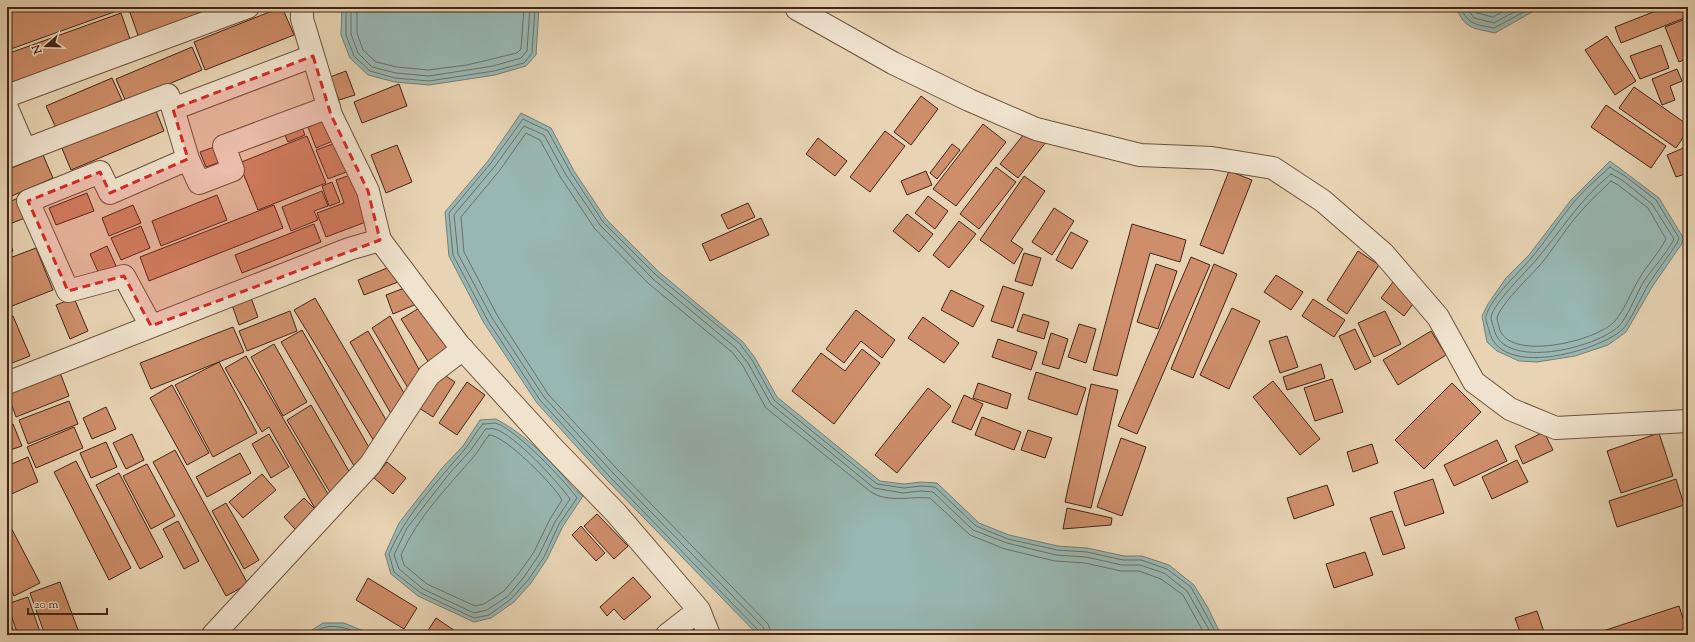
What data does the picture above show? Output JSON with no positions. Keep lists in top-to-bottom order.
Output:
{
  "scale_bar": "20 m",
  "north": "left"
}
